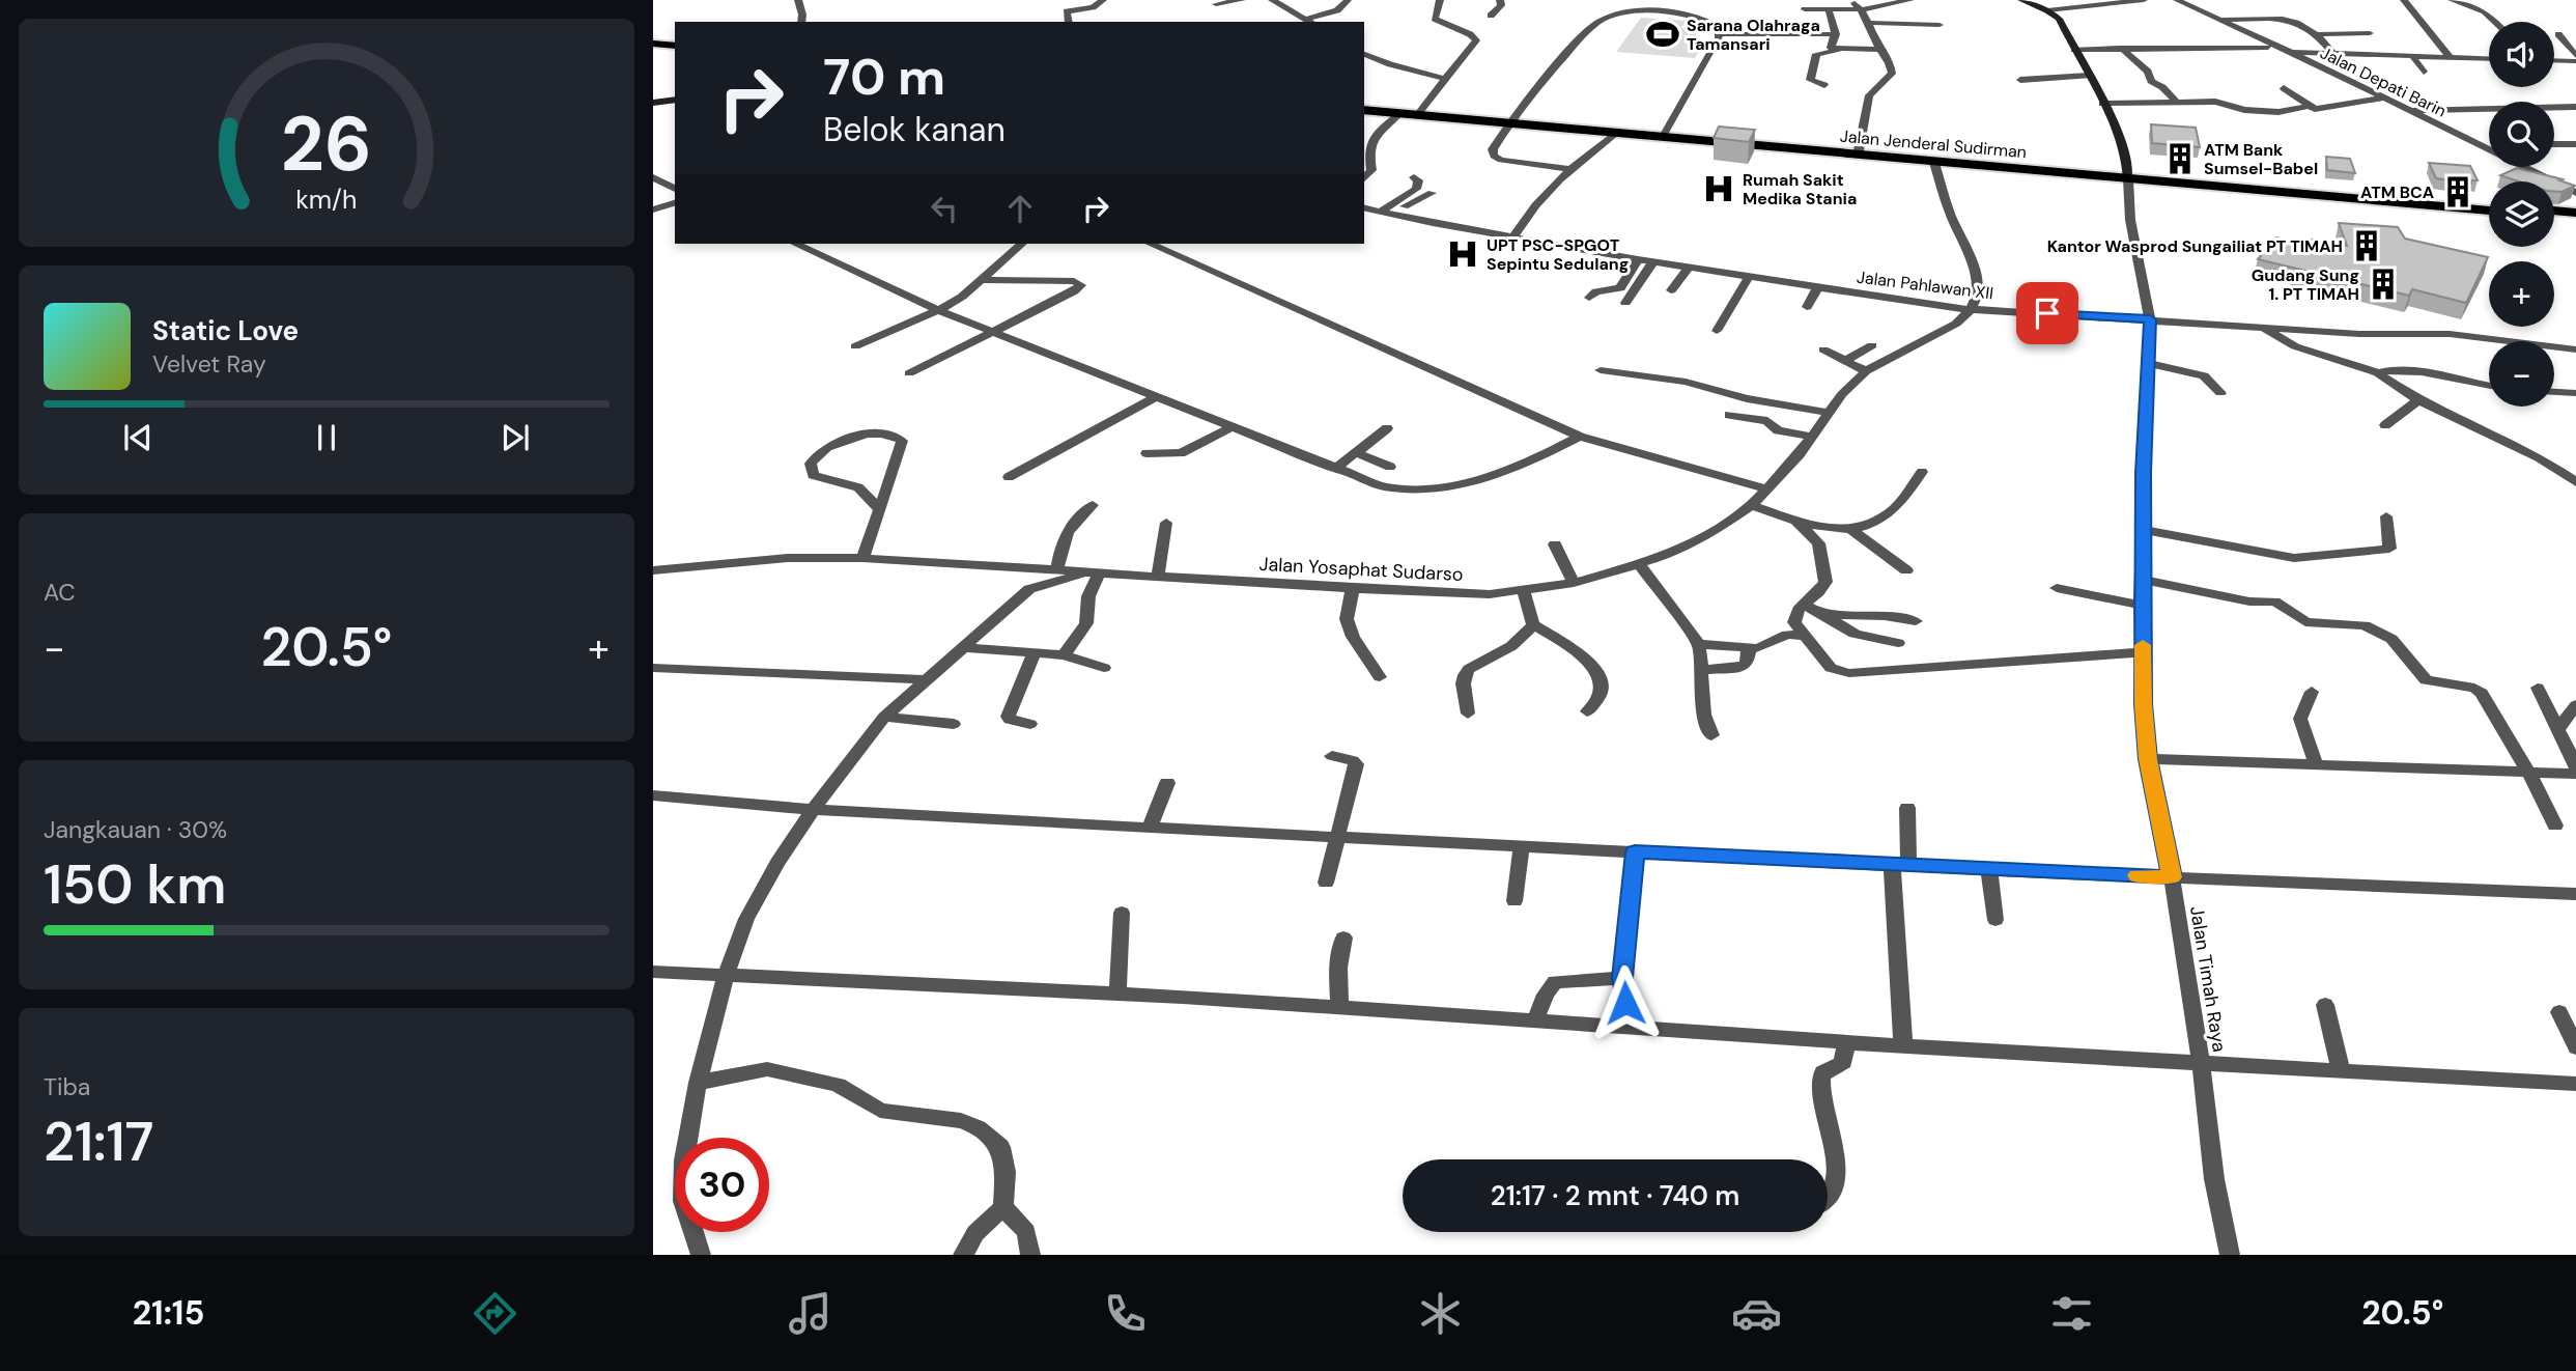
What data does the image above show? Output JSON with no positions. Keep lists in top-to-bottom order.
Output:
{
  "streets": {
    "highway": ["Jalan Jenderal Sudirman"],
    "street": [
      "Jalan Depati Barin",
      "Jalan Pahlawan XII",
      "Jalan Yosaphat Sudarso",
      "Jalan Timah Raya"
    ]
  },
  "crossings": [
    ["Jalan Jenderal Sudirman", "Jalan Timah Raya"],
    ["Jalan Pahlawan XII", "Jalan Yosaphat Sudarso"],
    ["Jalan Pahlawan XII", "Jalan Timah Raya"]
  ],
  "places": {
    "sports": ["Sarana Olahraga Tamansari"],
    "building": [
      "ATM Bank Sumsel-Babel",
      "ATM BCA",
      "Kantor Wasprod Sungailiat PT TIMAH",
      "Gudang Sung 1. PT TIMAH"
    ],
    "hospital": ["Rumah Sakit Medika Stania", "UPT PSC-SPGOT Sepintu Sedulang"]
  },
  "page": {
    "map_buttons": ["+", "−"],
    "turn": ["70 m", "Belok kanan"],
    "song": ["Static Love", "Velvet Ray"],
    "tile": [
      "AC",
      ["Jangkauan · 30%", "150 km"],
      ["Tiba", "21:17"]
    ],
    "heat": ["−", "20.5°", "+"],
    "limit": "30",
    "trip": "21:17 · 2 mnt · 740 m",
    "tabs": ["21:15", "20.5°"],
    "gauge": ["26", "km/h"]
  }
}
